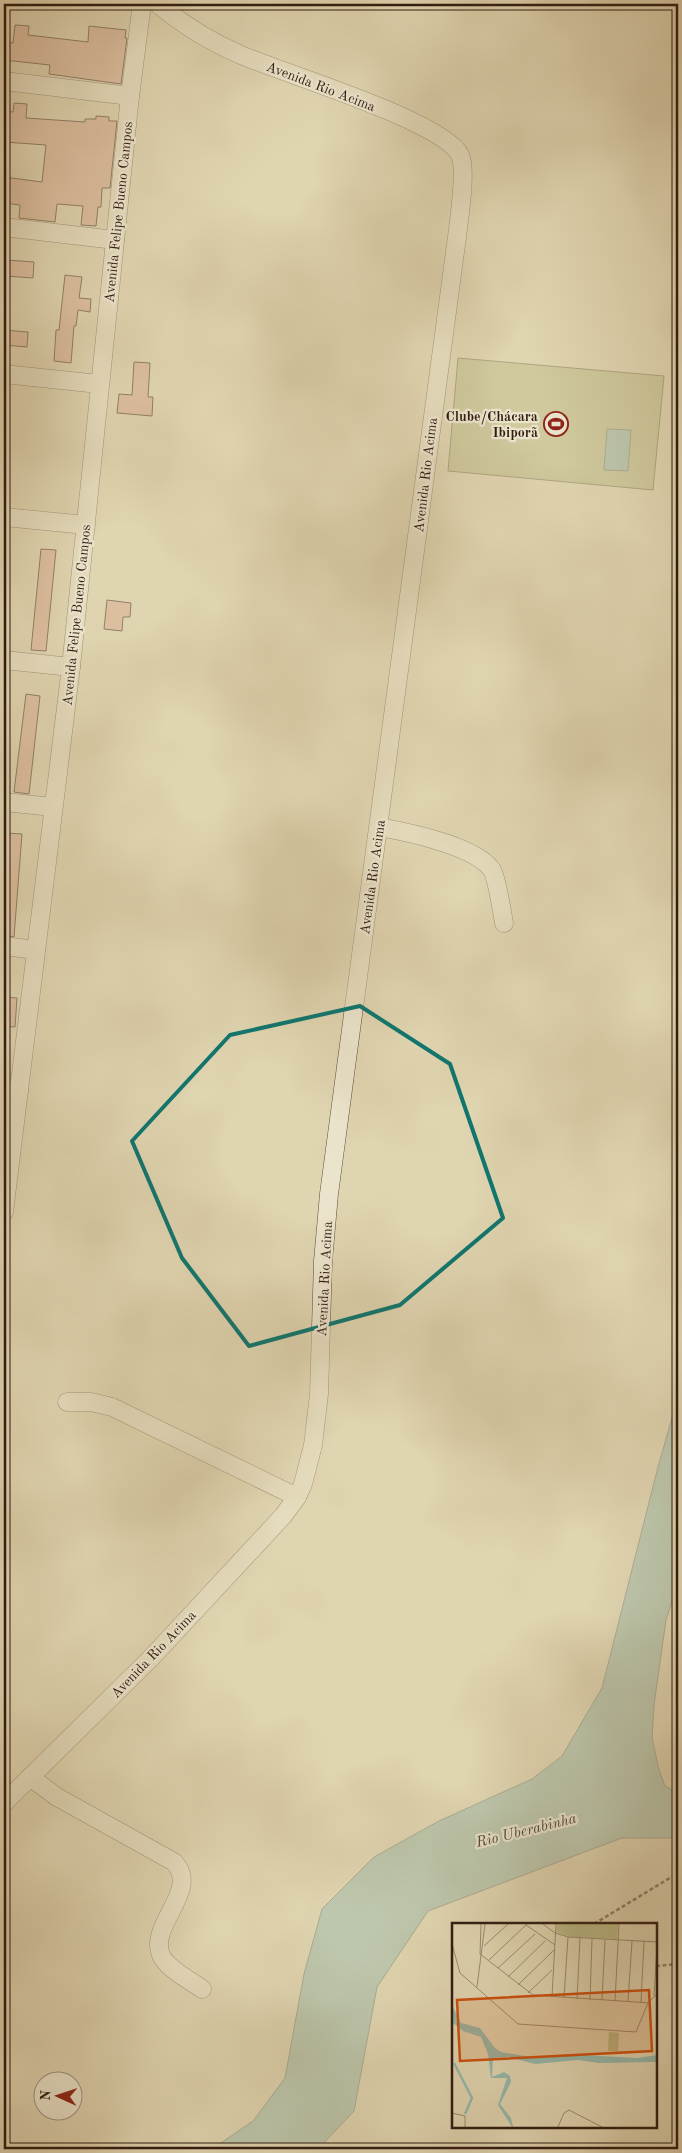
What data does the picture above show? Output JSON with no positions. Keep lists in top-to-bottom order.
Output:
{
  "streets": {
    "street": ["Avenida Rio Acima", "Avenida Felipe Bueno Campos"]
  },
  "water": ["Rio Uberabinha"],
  "places": {
    "sports": ["Clube/Chácara Ibiporã"]
  },
  "north": "left"
}
